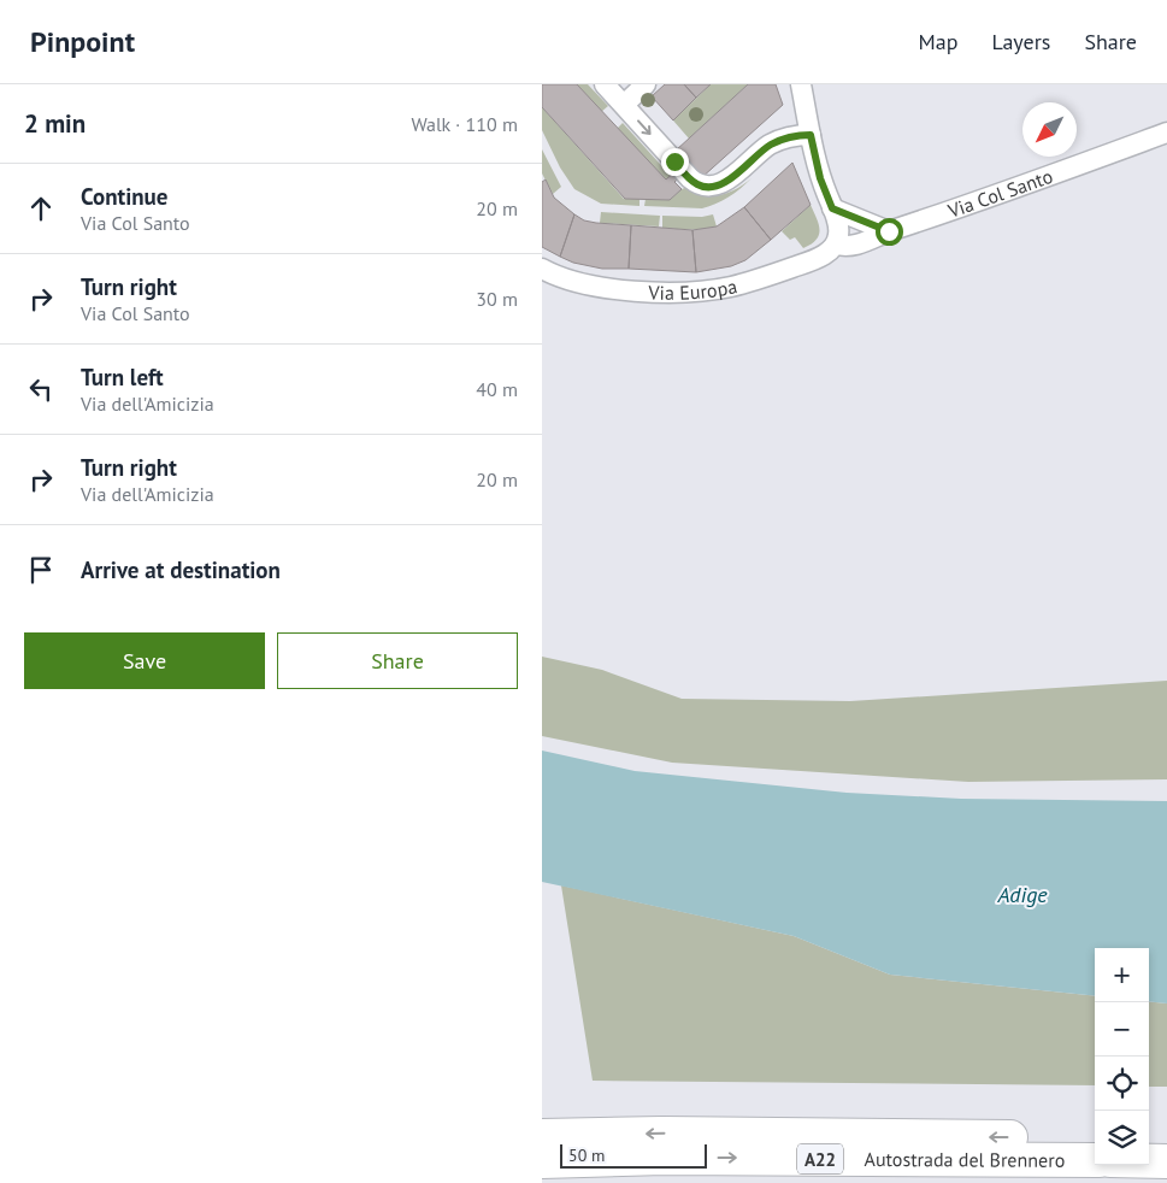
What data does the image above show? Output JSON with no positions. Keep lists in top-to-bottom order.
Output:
{
  "streets": {
    "highway": ["A22", "Autostrada del Brennero"],
    "street": ["Via Col Santo", "Via Europa"]
  },
  "crossings": [
    ["Via Col Santo", "Via Europa"]
  ],
  "water": ["Adige"],
  "scale_bar": "50 m",
  "north": "bottom left",
  "page": {
    "header": "Pinpoint",
    "nav": ["Map", "Layers", "Share"],
    "heading": ["2 min", "Walk · 110 m"],
    "list": [
      ["Continue", "Via Col Santo", "20 m"],
      ["Turn right", "Via Col Santo", "30 m"],
      ["Turn left", "Via dell'Amicizia", "40 m"],
      ["Turn right", "Via dell'Amicizia", "20 m"],
      "Arrive at destination"
    ],
    "buttons": ["Save", "Share"],
    "map_buttons": ["+", "−"],
    "scale": "50 m"
  }
}
